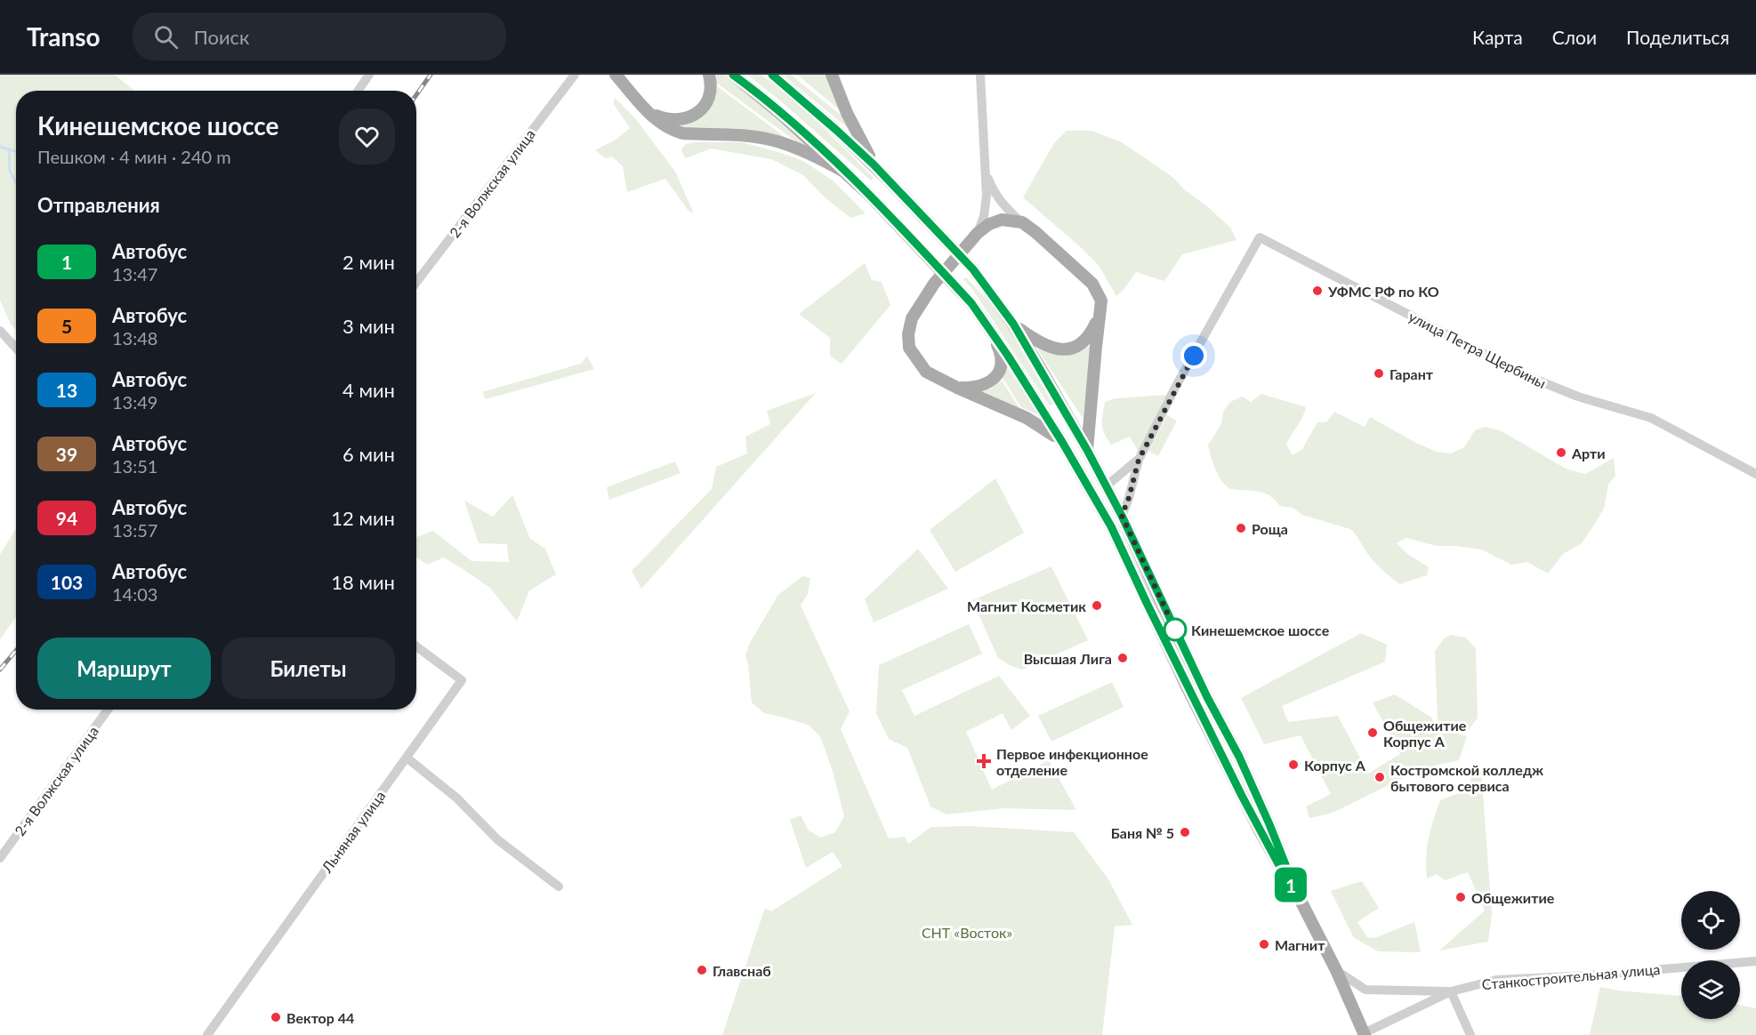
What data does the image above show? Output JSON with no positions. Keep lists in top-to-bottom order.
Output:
{
  "streets": {
    "street": [
      "2-я Волжская улица",
      "улица Петра Щербины",
      "Льняная улица",
      "Станкостроительная улица"
    ]
  },
  "parks": ["СНТ «Восток»"],
  "places": {
    "other": [
      "УФМС РФ по КО",
      "Гарант",
      "Арти",
      "Роща",
      "Магнит Косметик",
      "Кинешемское шоссе",
      "Высшая Лига",
      "Общежитие Корпус А",
      "Корпус А",
      "Костромской колледж бытового сервиса",
      "Баня № 5",
      "Общежитие",
      "Магнит",
      "Главснаб",
      "Вектор 44"
    ],
    "health": ["Первое инфекционное отделение"]
  },
  "lines": ["bus line 1"],
  "page": {
    "header": "Transo",
    "search": "Поиск",
    "nav": ["Карта", "Слои", "Поделиться"],
    "on_map": "1",
    "heading": [
      ["Кинешемское шоссе", "Пешком · 4 мин · 240 m"],
      "Отправления"
    ],
    "list": [
      {
        "mark": "1",
        "name": "Автобус",
        "note": "13:47",
        "value": "2 мин"
      },
      {
        "mark": "5",
        "name": "Автобус",
        "note": "13:48",
        "value": "3 мин"
      },
      {
        "mark": "13",
        "name": "Автобус",
        "note": "13:49",
        "value": "4 мин"
      },
      {
        "mark": "39",
        "name": "Автобус",
        "note": "13:51",
        "value": "6 мин"
      },
      {
        "mark": "94",
        "name": "Автобус",
        "note": "13:57",
        "value": "12 мин"
      },
      {
        "mark": "103",
        "name": "Автобус",
        "note": "14:03",
        "value": "18 мин"
      }
    ],
    "buttons": ["Маршрут", "Билеты"]
  }
}
